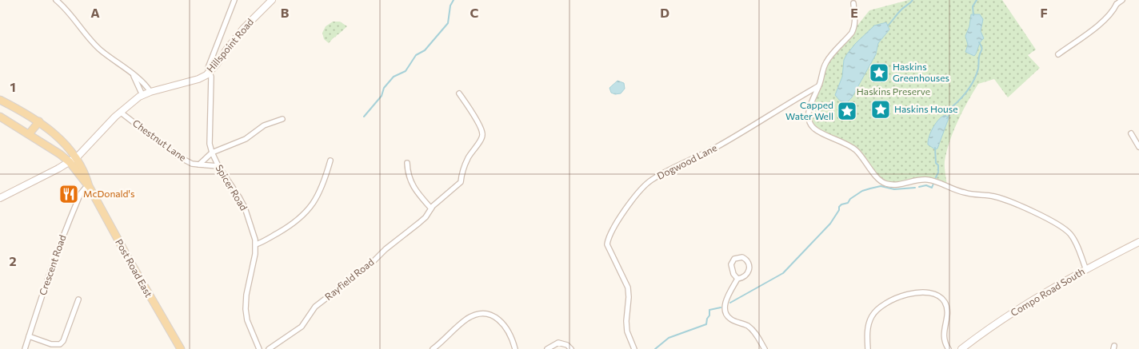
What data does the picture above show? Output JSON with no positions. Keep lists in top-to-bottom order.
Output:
{
  "streets": {
    "main road": ["Post Road East"],
    "street": [
      "Hillspoint Road",
      "Chestnut Lane",
      "Dogwood Lane",
      "Spicer Road",
      "Crescent Road",
      "Rayfield Road",
      "Compo Road South"
    ]
  },
  "crossings": [
    ["Hillspoint Road", "Chestnut Lane"],
    ["Hillspoint Road", "Spicer Road"],
    ["Hillspoint Road", "Post Road East"],
    ["Chestnut Lane", "Spicer Road"],
    ["Crescent Road", "Post Road East"]
  ],
  "parks": ["Haskins Preserve"],
  "places": {
    "place": ["Haskins Greenhouses", "Haskins House", "Capped Water Well"],
    "restaurant": ["McDonald's"]
  },
  "grid": {
    "columns": [
      "A",
      "B",
      "C",
      "D",
      "E",
      "F"
    ],
    "rows": ["1", "2"]
  }
}
